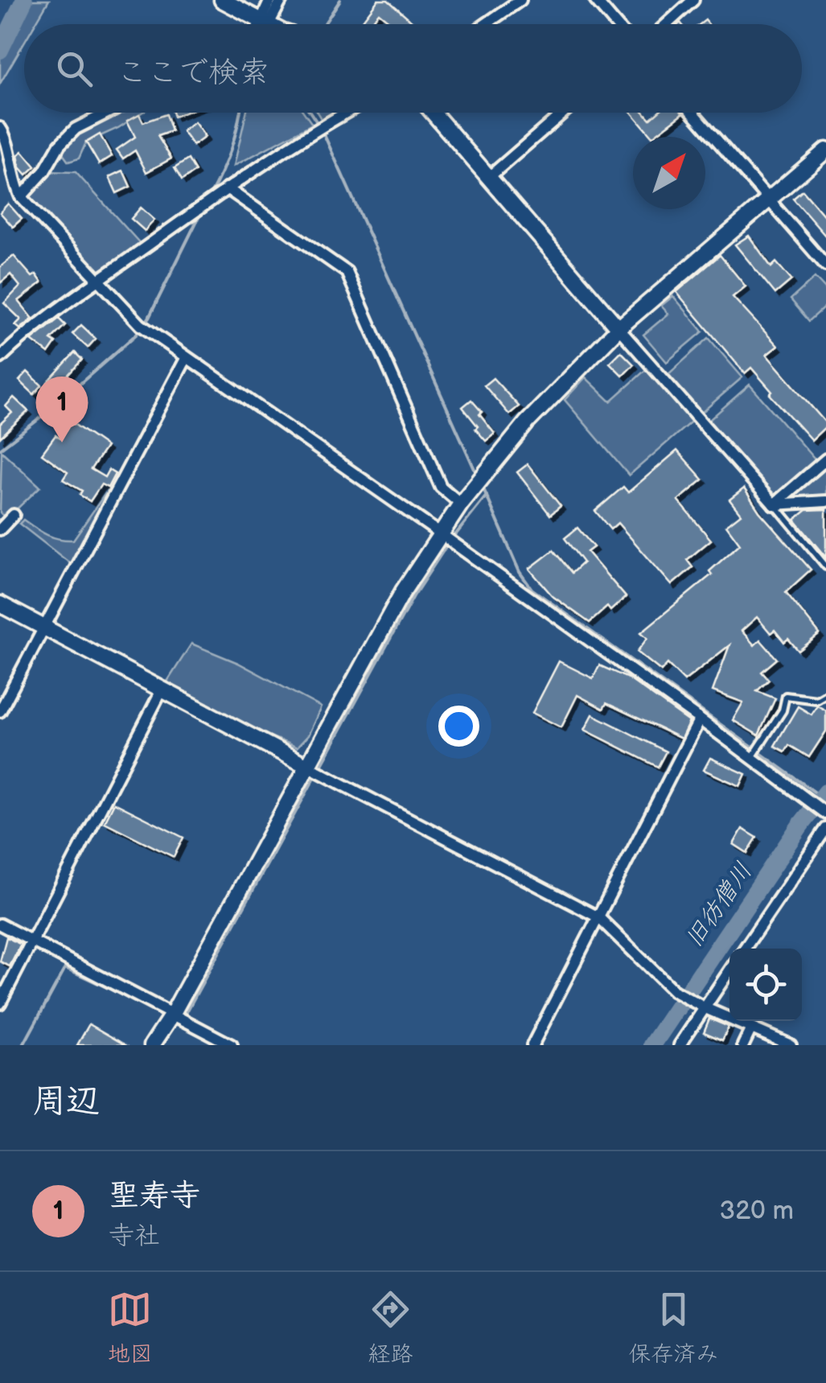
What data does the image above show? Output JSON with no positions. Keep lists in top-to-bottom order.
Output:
{
  "water": ["旧彷僧川"],
  "north": "top right",
  "page": {
    "search": "ここで検索",
    "pins": "1",
    "heading": "周辺",
    "list": [
      {
        "mark": "1",
        "name": "聖寿寺",
        "note": "寺社",
        "value": "320 m"
      }
    ],
    "nav": ["地図", "経路", "保存済み"]
  }
}
